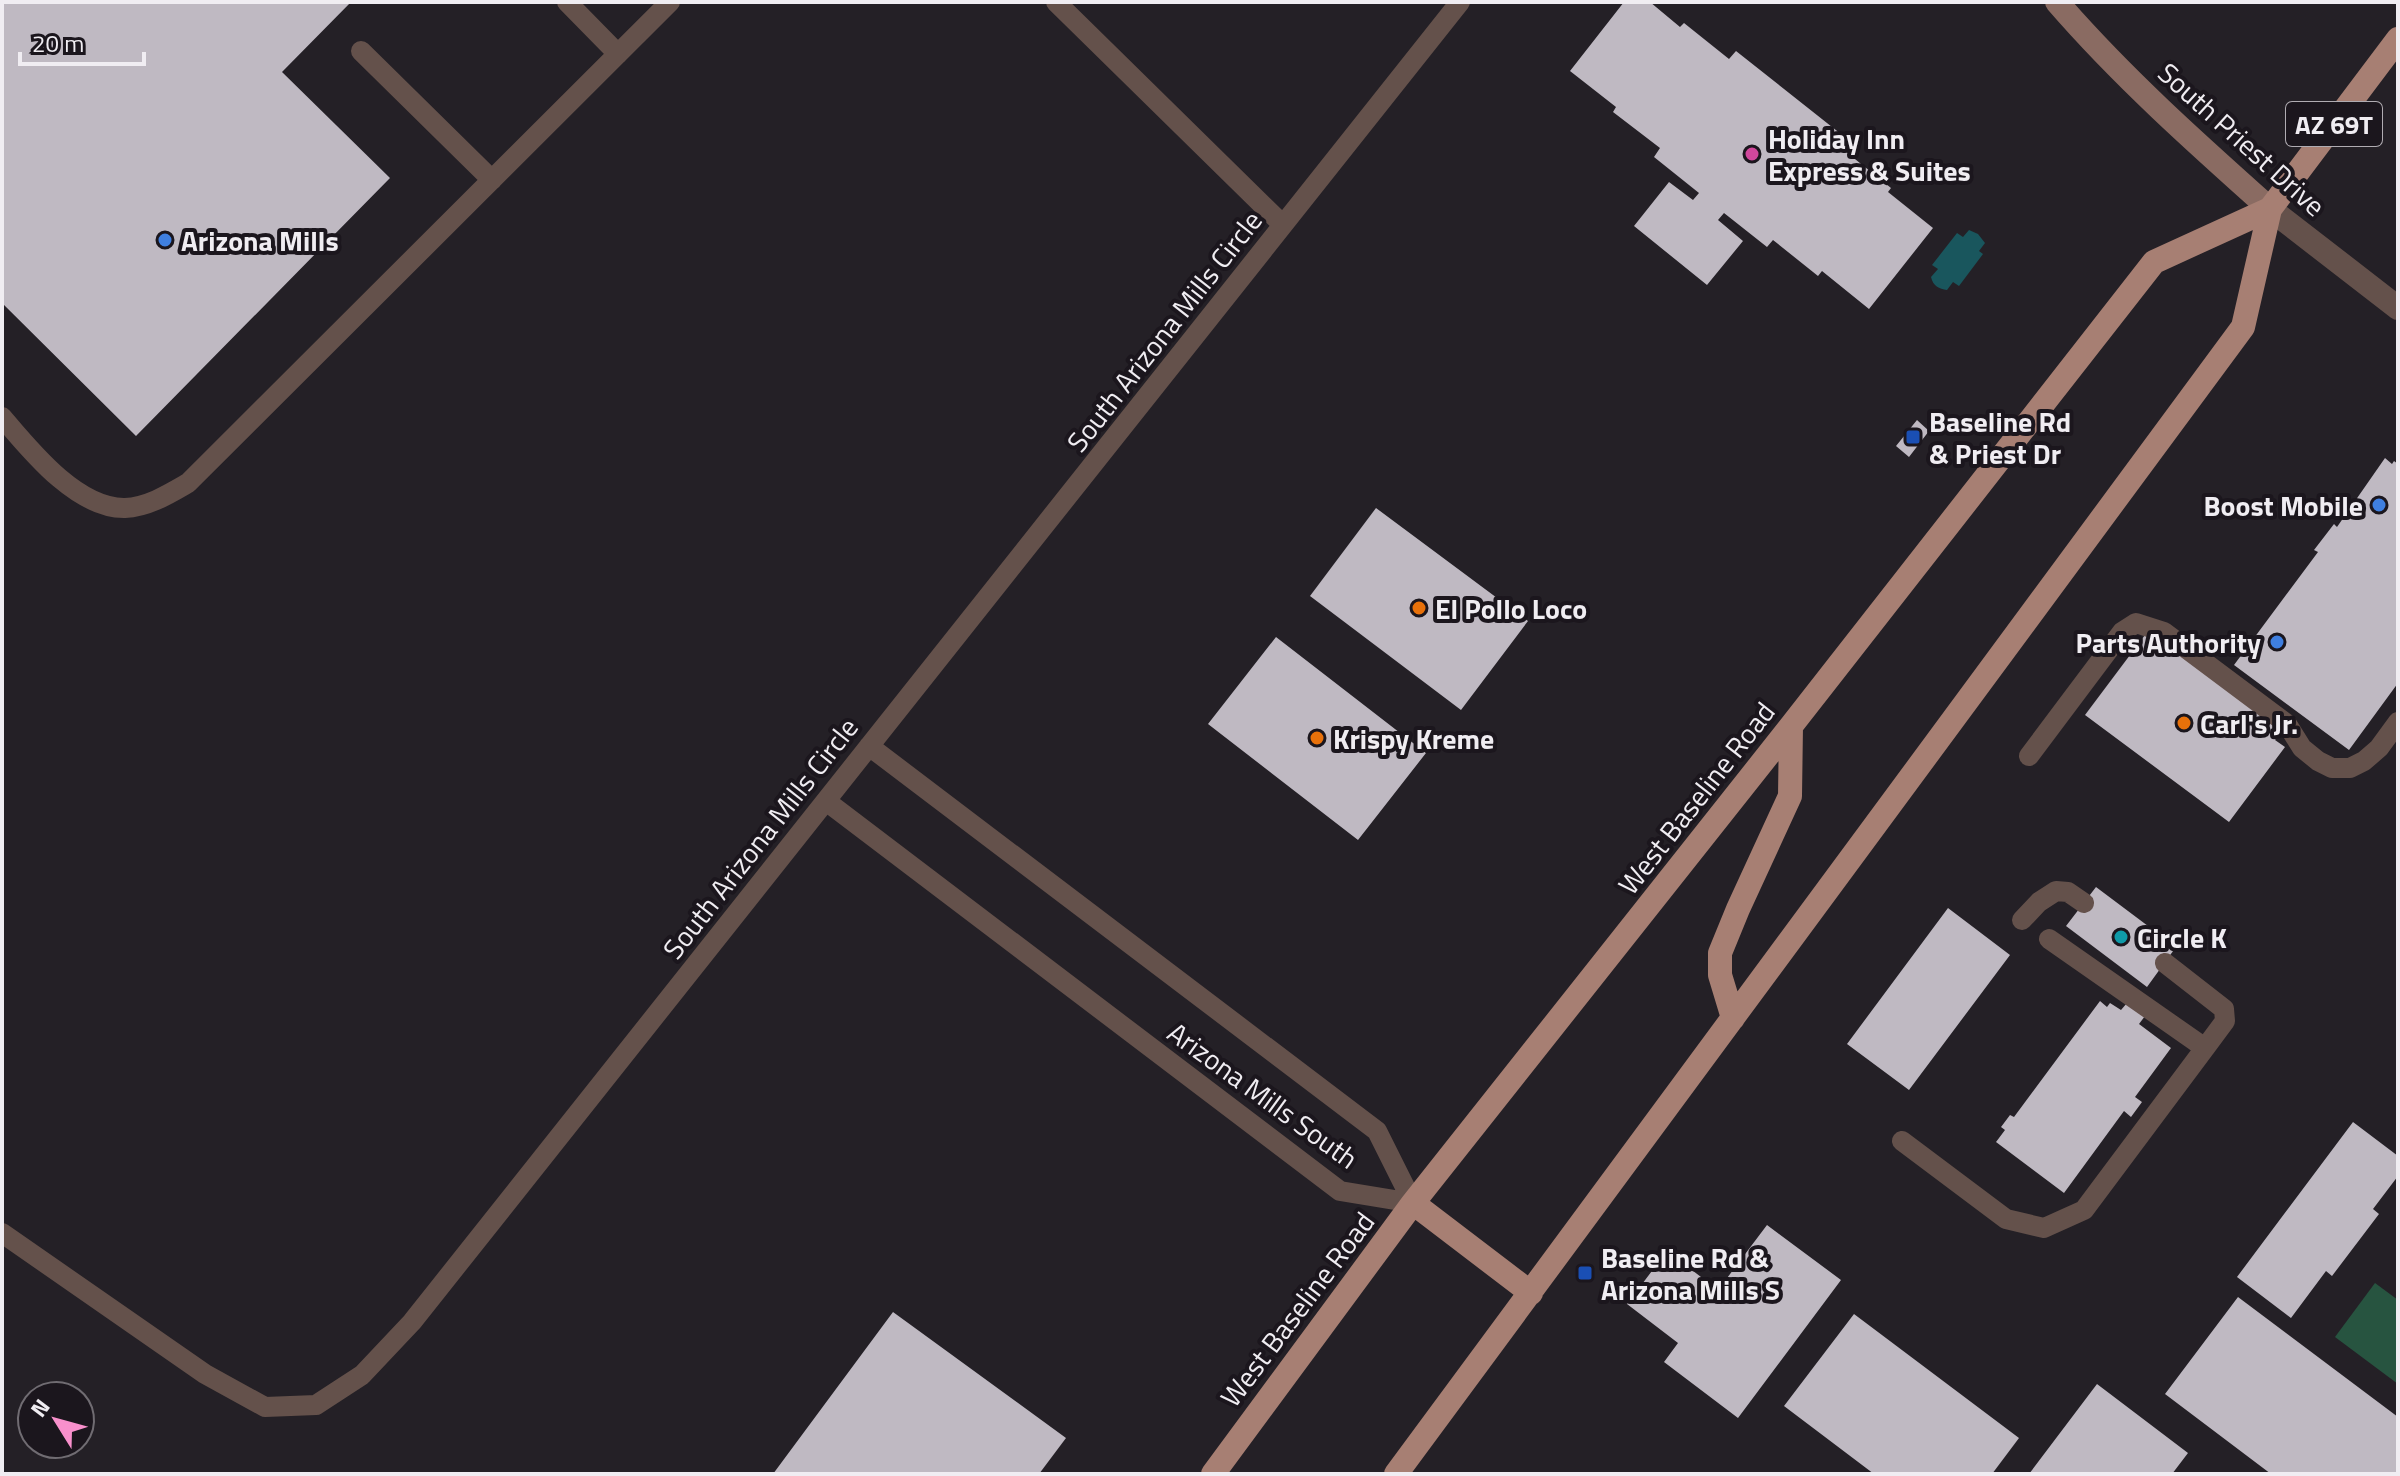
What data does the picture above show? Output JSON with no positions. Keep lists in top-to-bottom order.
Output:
{
  "streets": {
    "main road": ["AZ 69T", "South Priest Drive", "West Baseline Road"],
    "lane": ["South Arizona Mills Circle", "Arizona Mills South"]
  },
  "crossings": [
    ["South Priest Drive", "West Baseline Road"],
    ["South Arizona Mills Circle", "Arizona Mills South"],
    ["West Baseline Road", "Arizona Mills South"]
  ],
  "places": {
    "other": [
      "Holiday Inn Express & Suites",
      "Arizona Mills",
      "Boost Mobile",
      "El Pollo Loco",
      "Parts Authority",
      "Carl's Jr.",
      "Krispy Kreme",
      "Circle K"
    ],
    "transit": ["Baseline Rd & Priest Dr", "Baseline Rd & Arizona Mills S"]
  },
  "scale_bar": "20 m",
  "north": "top left"
}
